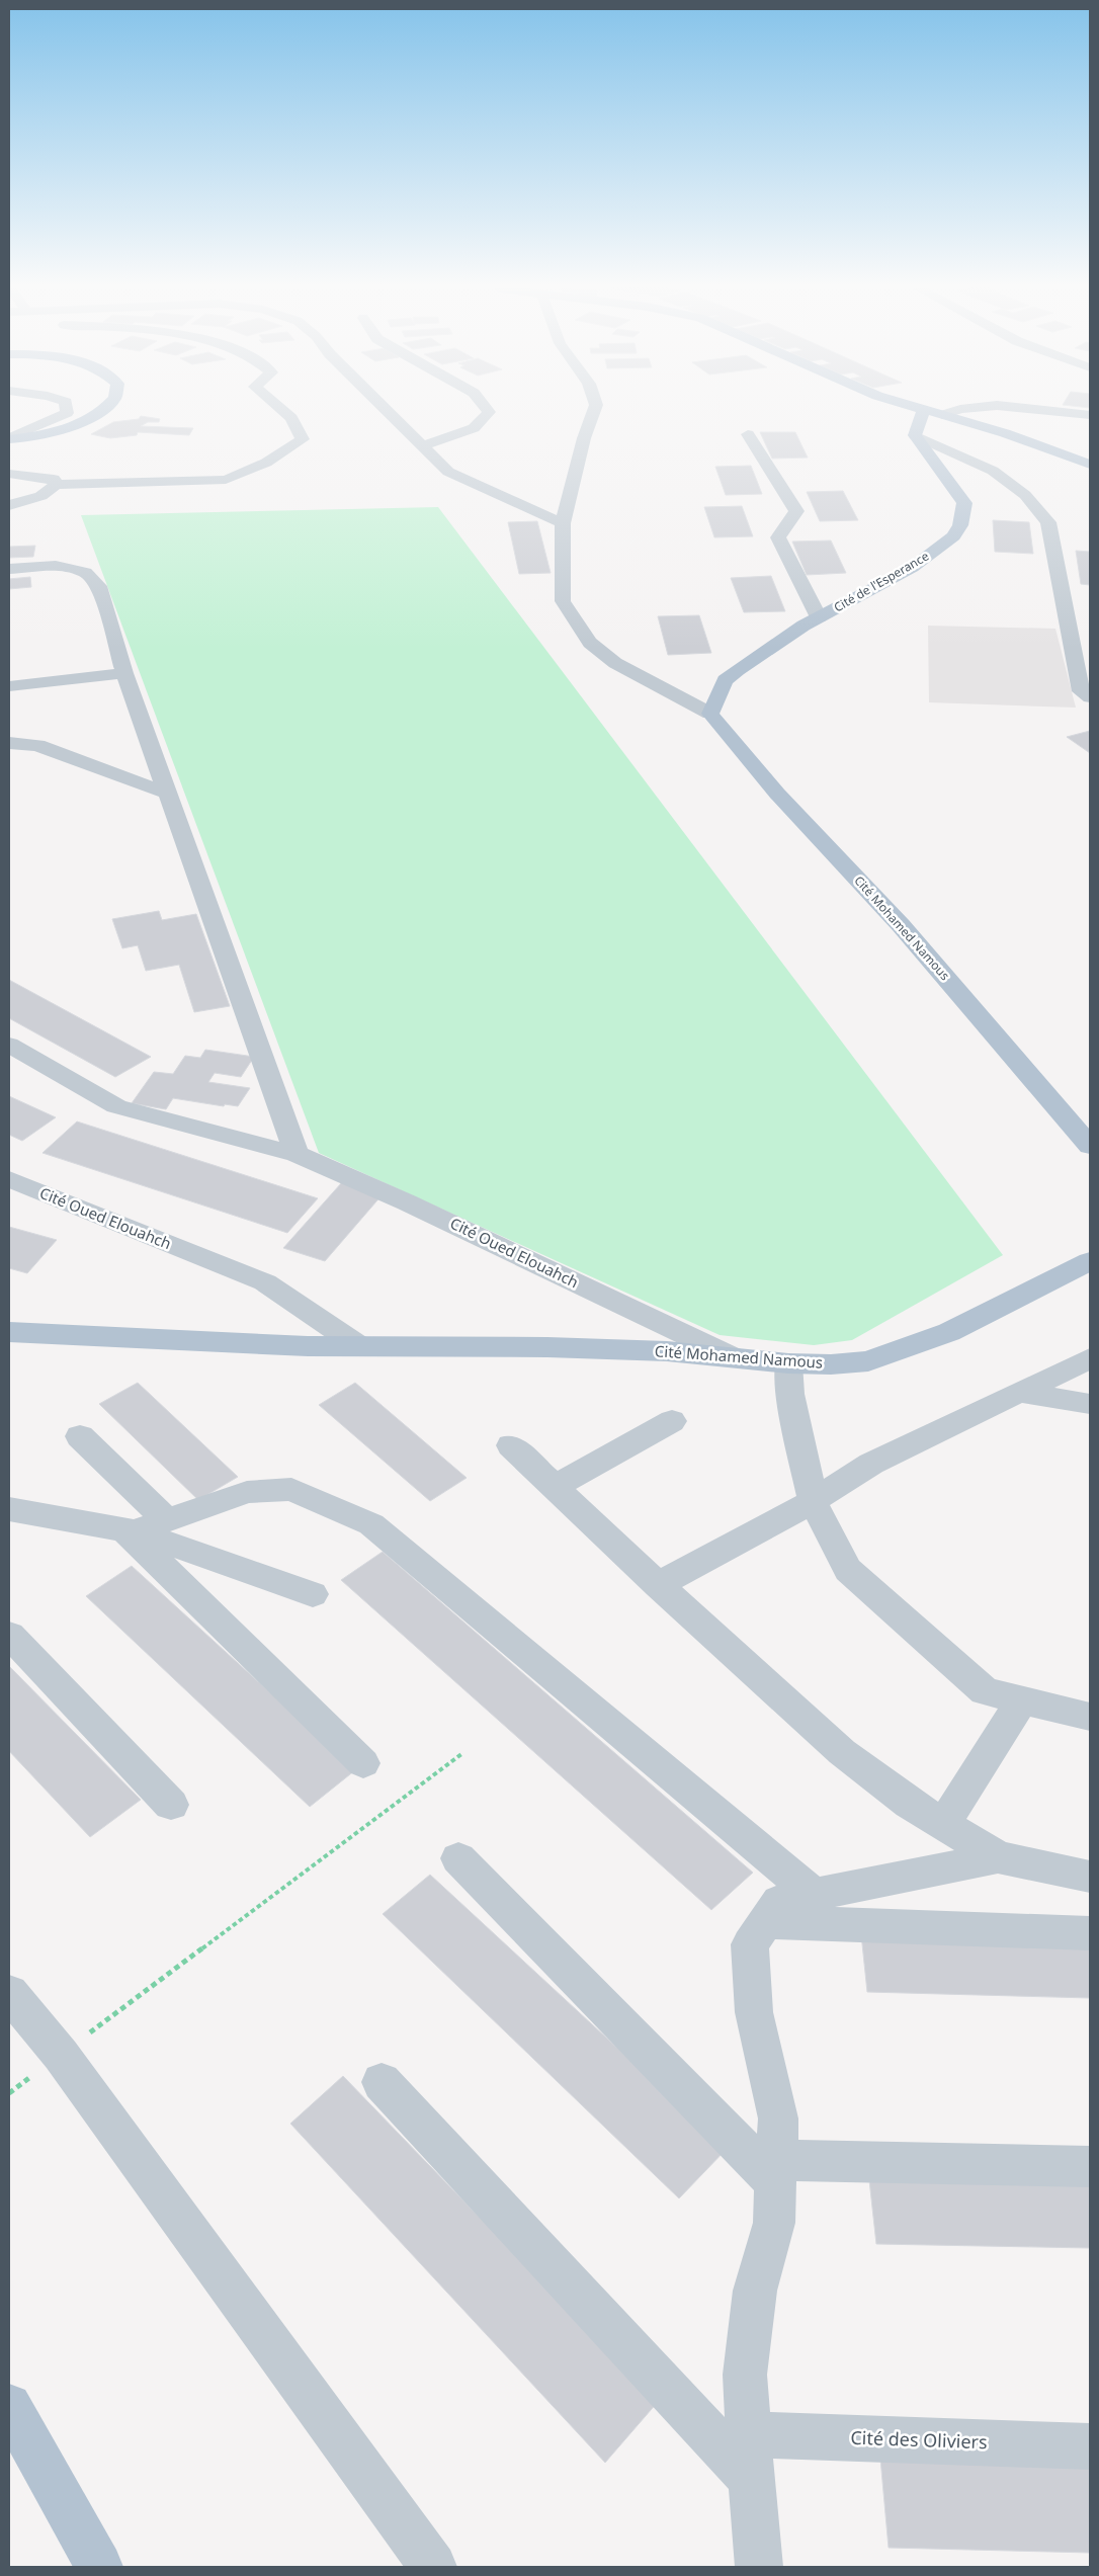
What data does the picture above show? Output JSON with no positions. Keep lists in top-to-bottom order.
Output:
{
  "streets": {
    "main road": ["Cité de l'Esperance", "Cité Mohamed Namous"],
    "street": ["Cité Oued Elouahch", "Cité des Oliviers"]
  },
  "crossings": [
    ["Cité de l'Esperance", "Cité Mohamed Namous"],
    ["Cité Mohamed Namous", "Cité Oued Elouahch"]
  ]
}
